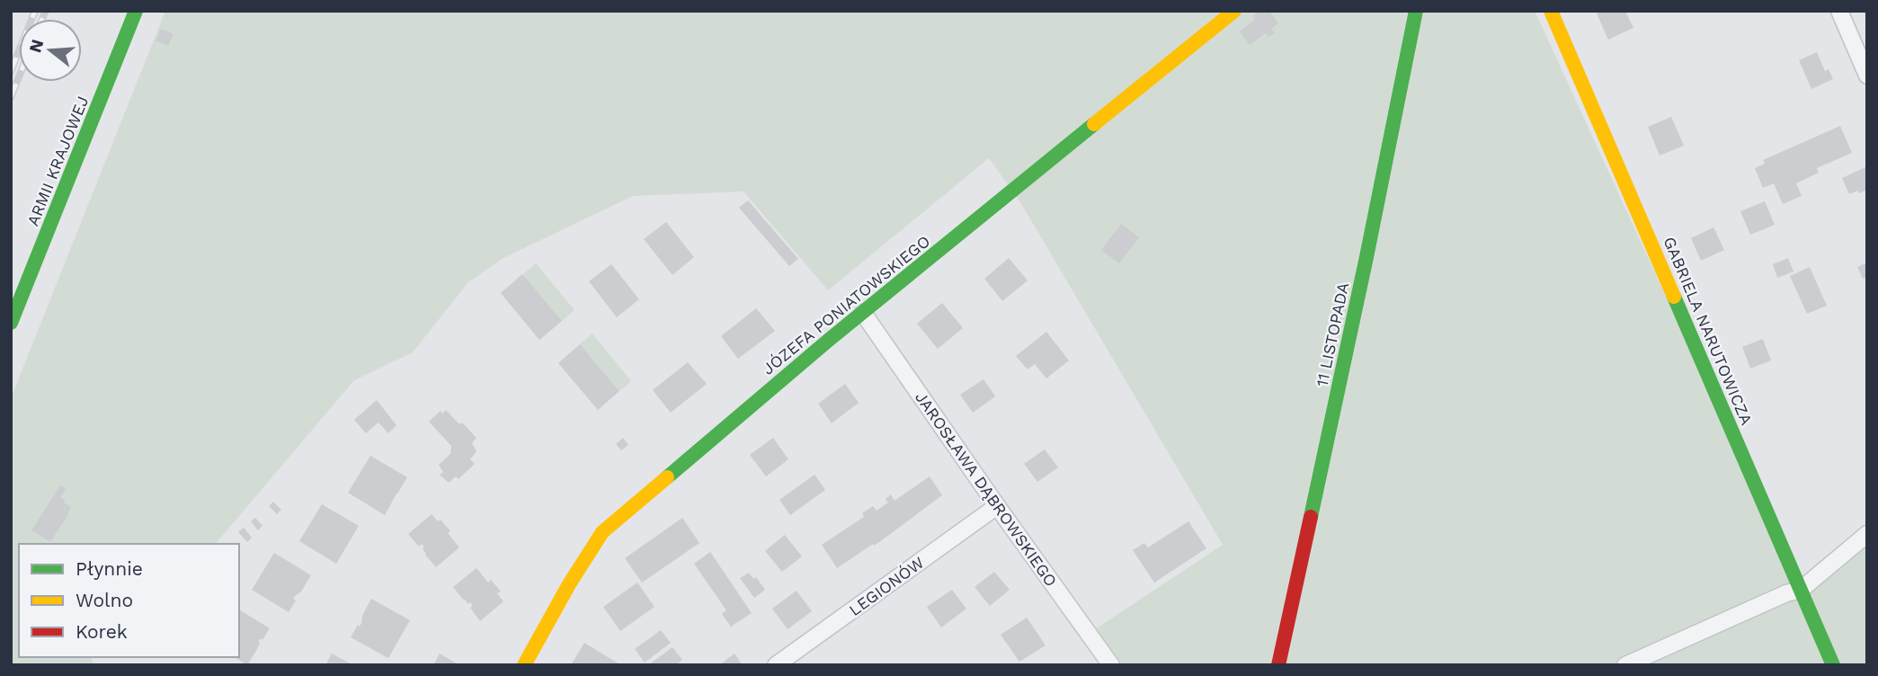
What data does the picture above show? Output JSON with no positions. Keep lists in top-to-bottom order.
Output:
{
  "streets": {
    "street": [
      "ARMII KRAJOWEJ",
      "JÓZEFA PONIATOWSKIEGO",
      "GABRIELA NARUTOWICZA",
      "11 LISTOPADA",
      "JAROSŁAWA DĄBROWSKIEGO",
      "LEGIONÓW"
    ]
  },
  "crossings": [
    ["JÓZEFA PONIATOWSKIEGO", "JAROSŁAWA DĄBROWSKIEGO"],
    ["JAROSŁAWA DĄBROWSKIEGO", "LEGIONÓW"]
  ],
  "legend": ["Płynnie", "Wolno", "Korek"],
  "north": "left"
}
